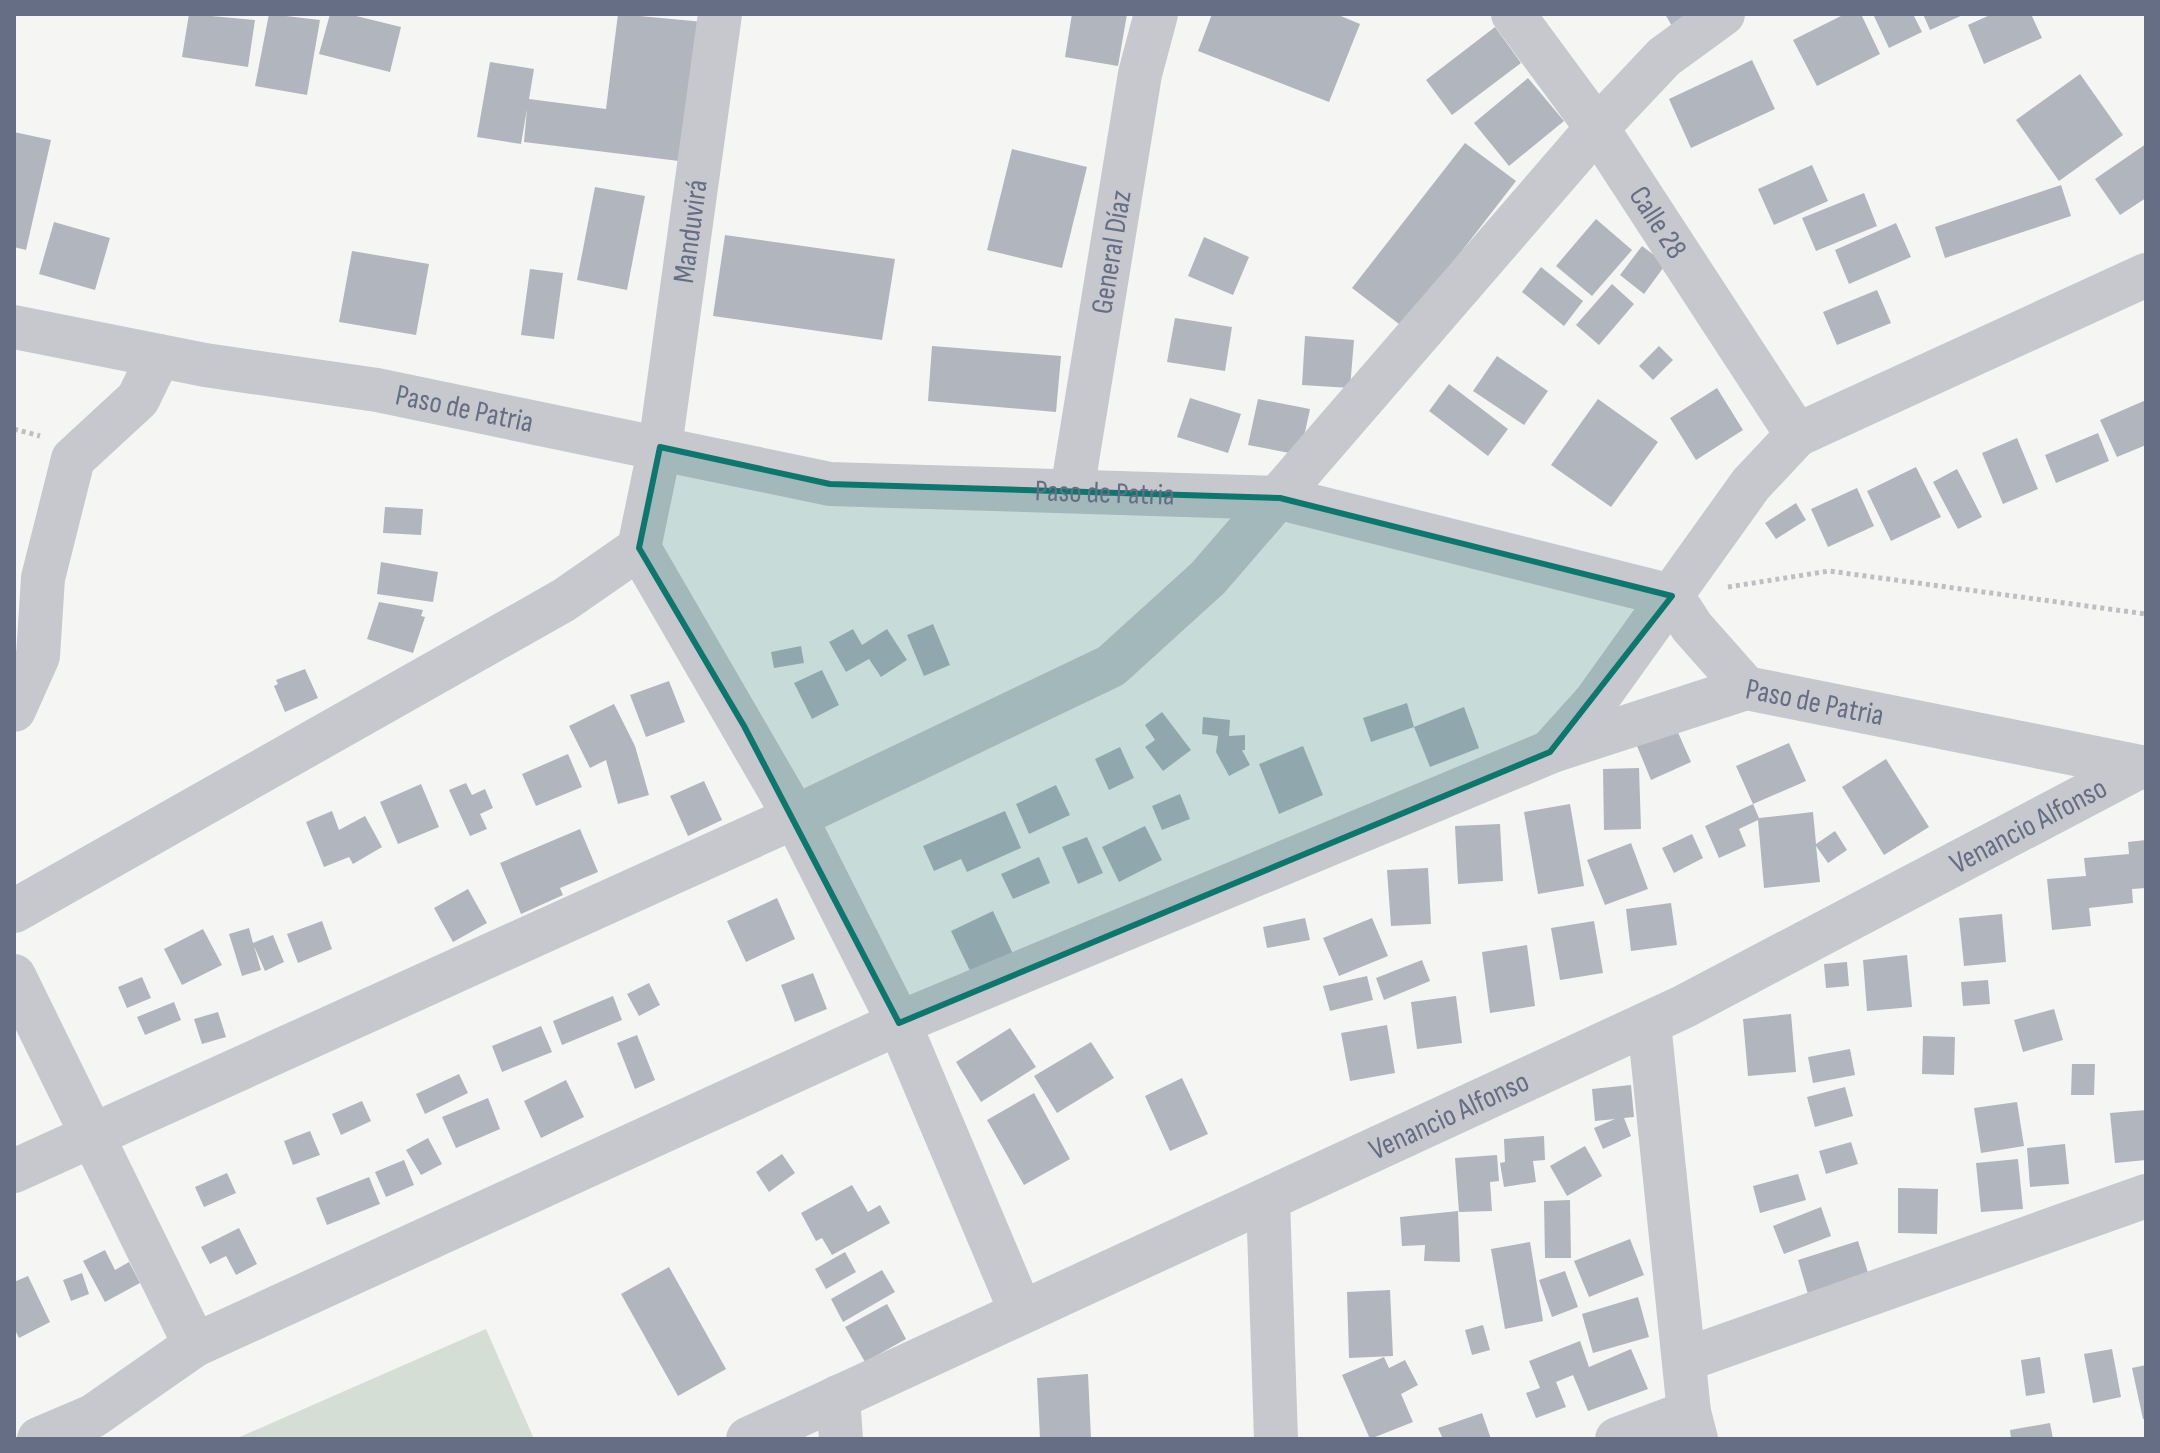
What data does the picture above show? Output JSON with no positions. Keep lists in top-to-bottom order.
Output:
{
  "streets": {
    "street": [
      "Calle 28",
      "Manduvirá",
      "General Díaz",
      "Paso de Patria",
      "Venancio Alfonso"
    ]
  },
  "crossings": [
    ["Manduvirá", "Paso de Patria"],
    ["General Díaz", "Paso de Patria"],
    ["Paso de Patria", "Venancio Alfonso"]
  ]
}
